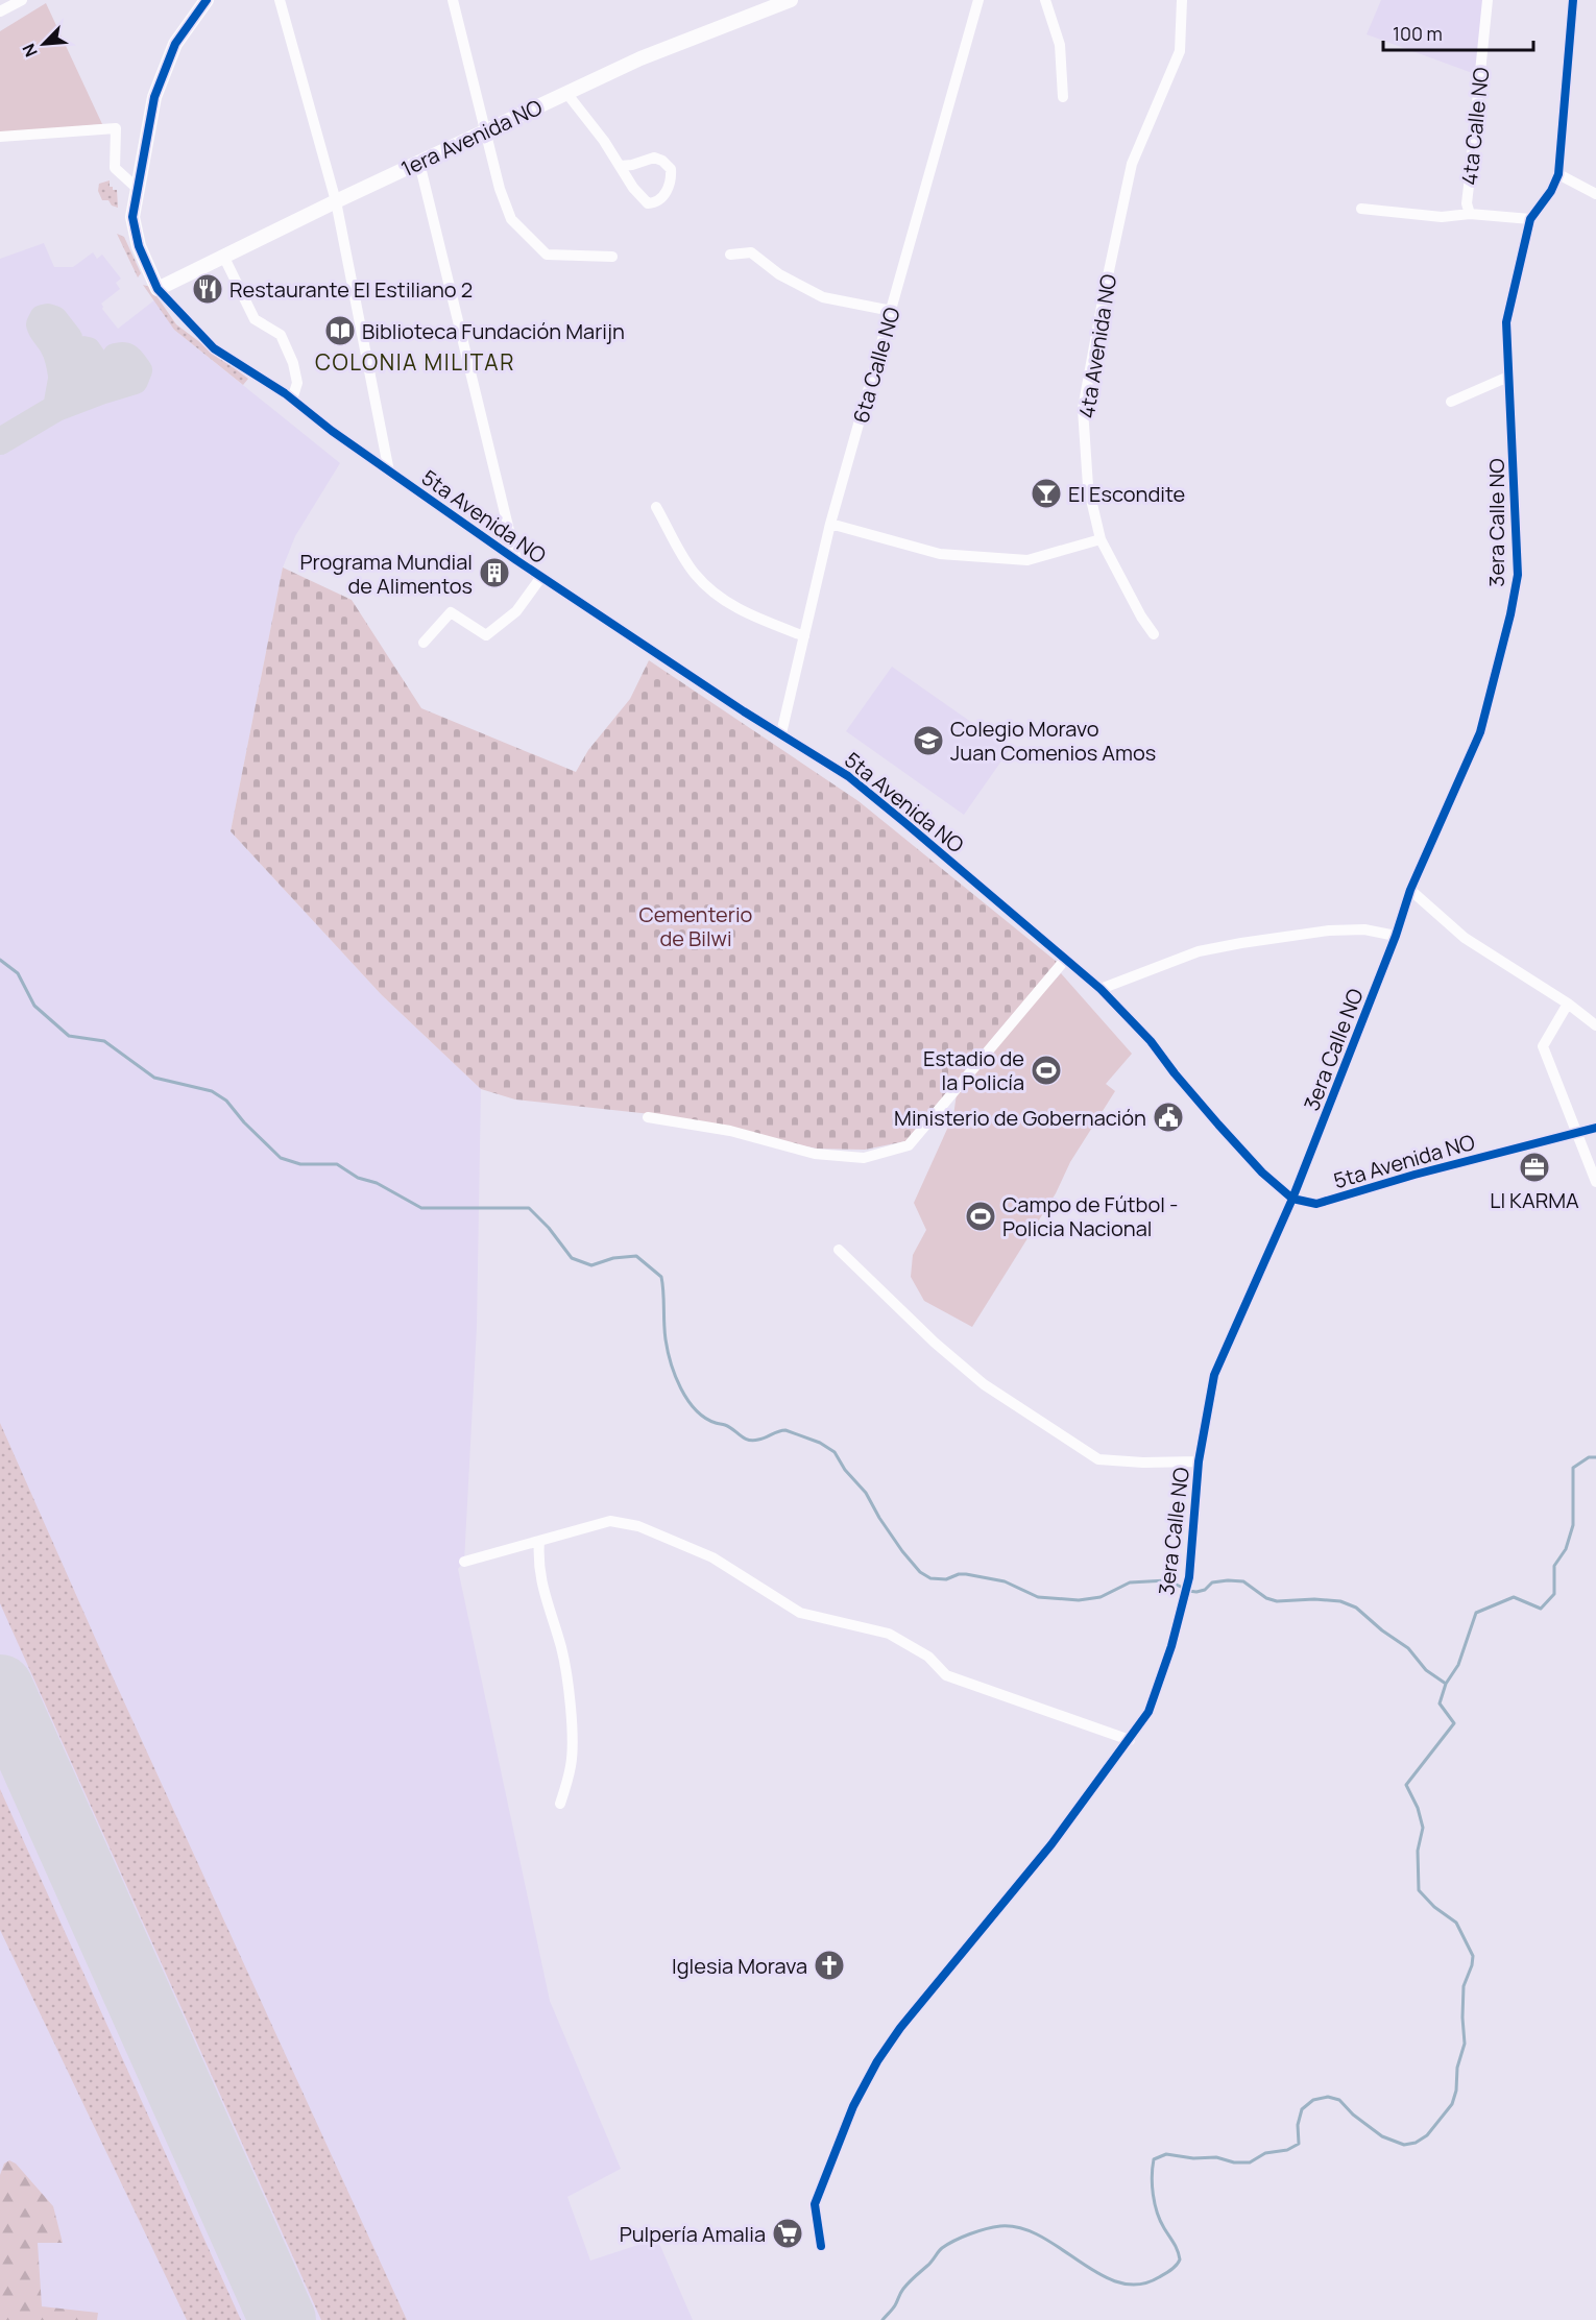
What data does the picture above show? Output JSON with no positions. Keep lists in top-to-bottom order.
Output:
{
  "streets": {
    "street": [
      "4ta Calle NO",
      "1era Avenida NO",
      "4ta Avenida NO",
      "6ta Calle NO",
      "5ta Avenida NO",
      "3era Calle NO"
    ]
  },
  "crossings": [
    ["1era Avenida NO", "5ta Avenida NO"],
    ["6ta Calle NO", "5ta Avenida NO"],
    ["5ta Avenida NO", "3era Calle NO"]
  ],
  "districts": ["COLONIA MILITAR"],
  "parks": ["Cementerio de Bilwi"],
  "places": {
    "restaurant": ["Restaurante El Estiliano 2"],
    "library": ["Biblioteca Fundación Marijn"],
    "bar": ["El Escondite"],
    "building": ["Programa Mundial de Alimentos"],
    "school or university": ["Colegio Moravo Juan Comenios Amos"],
    "sports": ["Estadio de la Policía", "Campo de Fútbol - Policia Nacional"],
    "public building": ["Ministerio de Gobernación"],
    "office": ["LI KARMA"],
    "church": ["Iglesia Morava"],
    "supermarket": ["Pulpería Amalia"]
  },
  "scale_bar": "100 m",
  "north": "bottom left"
}
